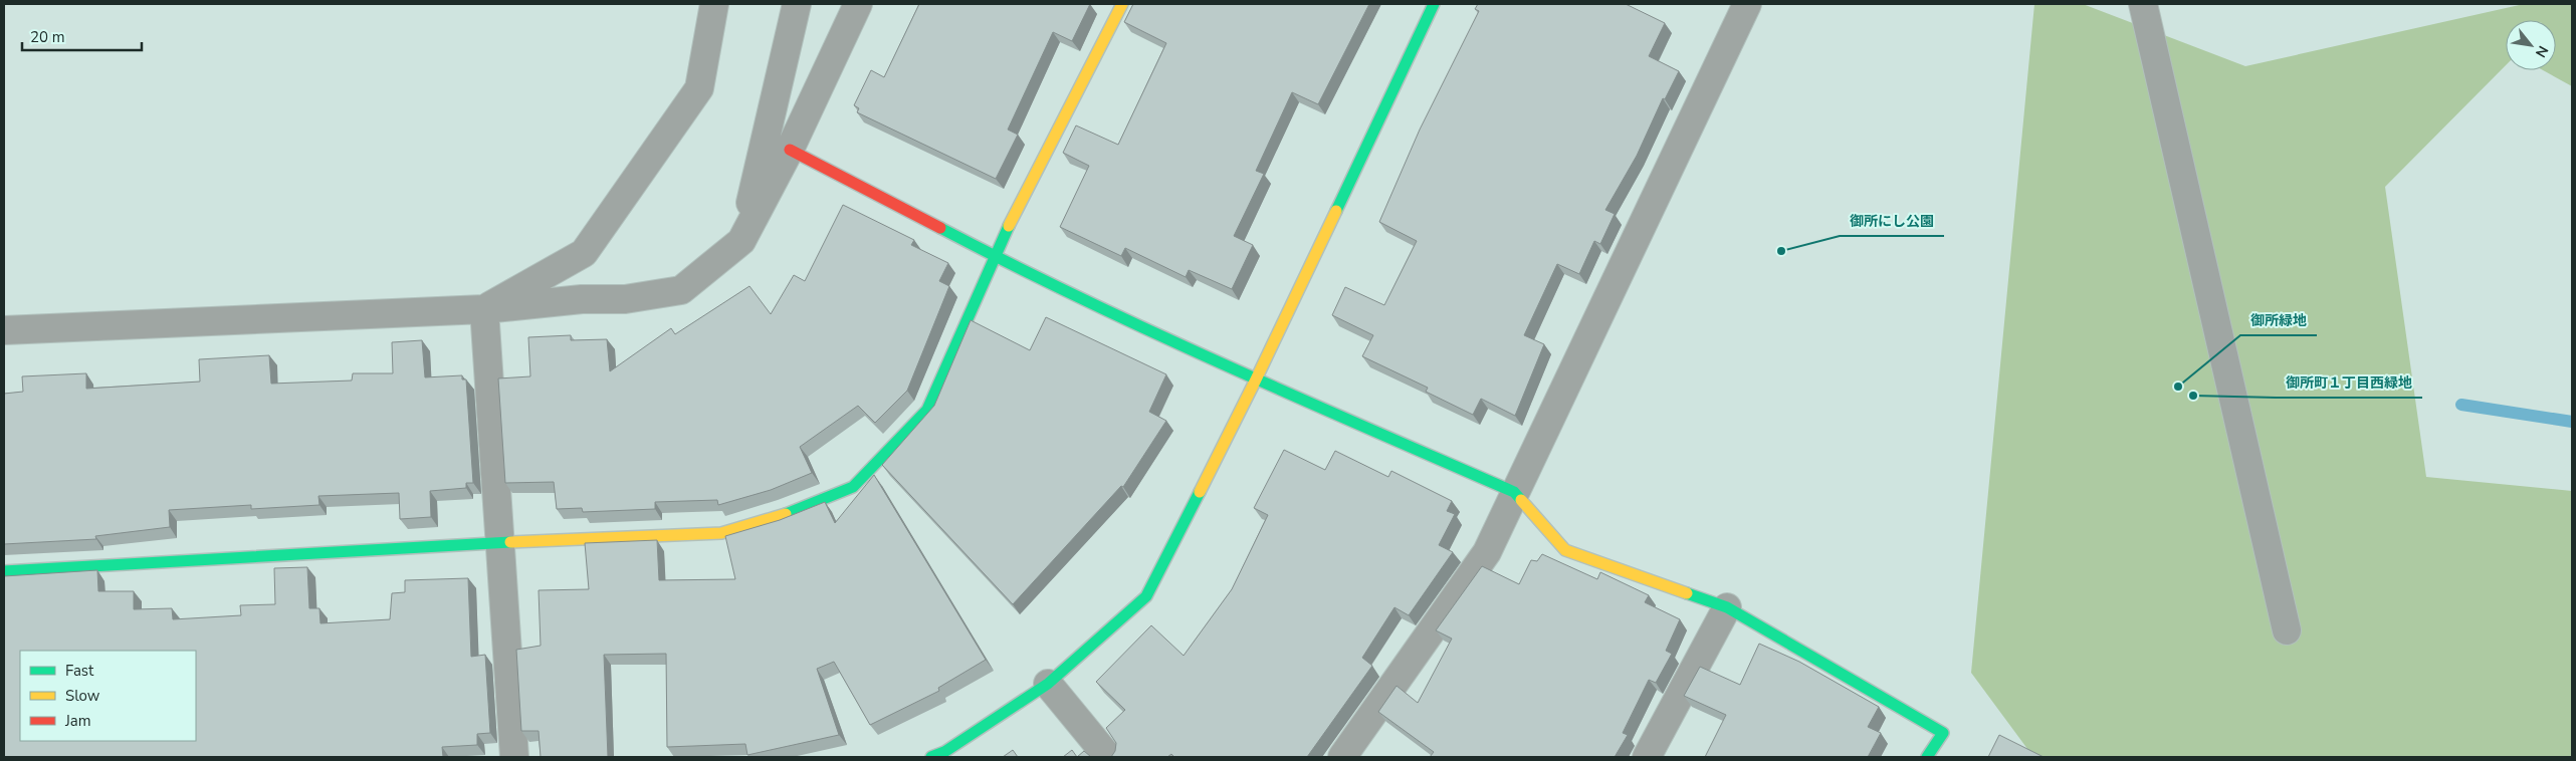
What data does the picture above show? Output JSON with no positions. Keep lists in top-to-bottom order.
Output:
{
  "places": ["御所にし公園", "御所緑地", "御所町１丁目西緑地"],
  "legend": ["Fast", "Slow", "Jam"],
  "scale_bar": "20 m",
  "north": "bottom right"
}
